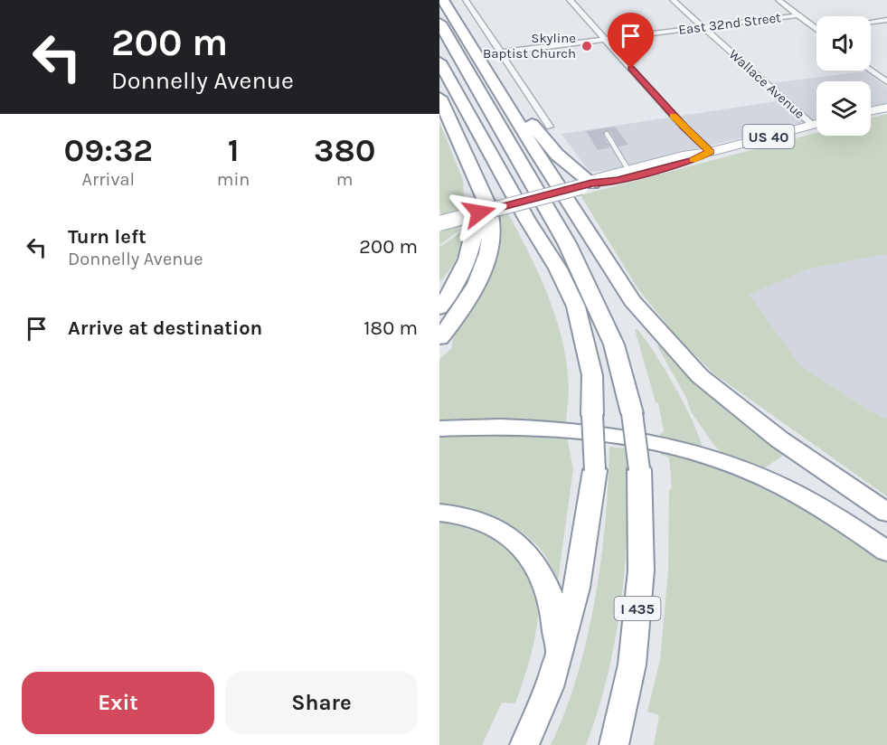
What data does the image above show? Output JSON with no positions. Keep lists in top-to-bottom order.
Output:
{
  "streets": {
    "highway": ["I 435"],
    "main road": ["US 40"],
    "street": ["East 32nd Street", "Wallace Avenue"]
  },
  "crossings": [
    ["East 32nd Street", "Wallace Avenue"],
    ["Wallace Avenue", "US 40"]
  ],
  "places": ["Skyline Baptist Church"],
  "page": {
    "turn": ["200 m", "Donnelly Avenue"],
    "eta": [
      "09:32",
      "Arrival",
      "1",
      "min",
      "380",
      "m"
    ],
    "list": [
      {
        "name": "Turn left",
        "note": "Donnelly Avenue",
        "value": "200 m"
      },
      {
        "name": "Arrive at destination",
        "value": "180 m"
      }
    ],
    "buttons": ["Exit", "Share"]
  }
}
